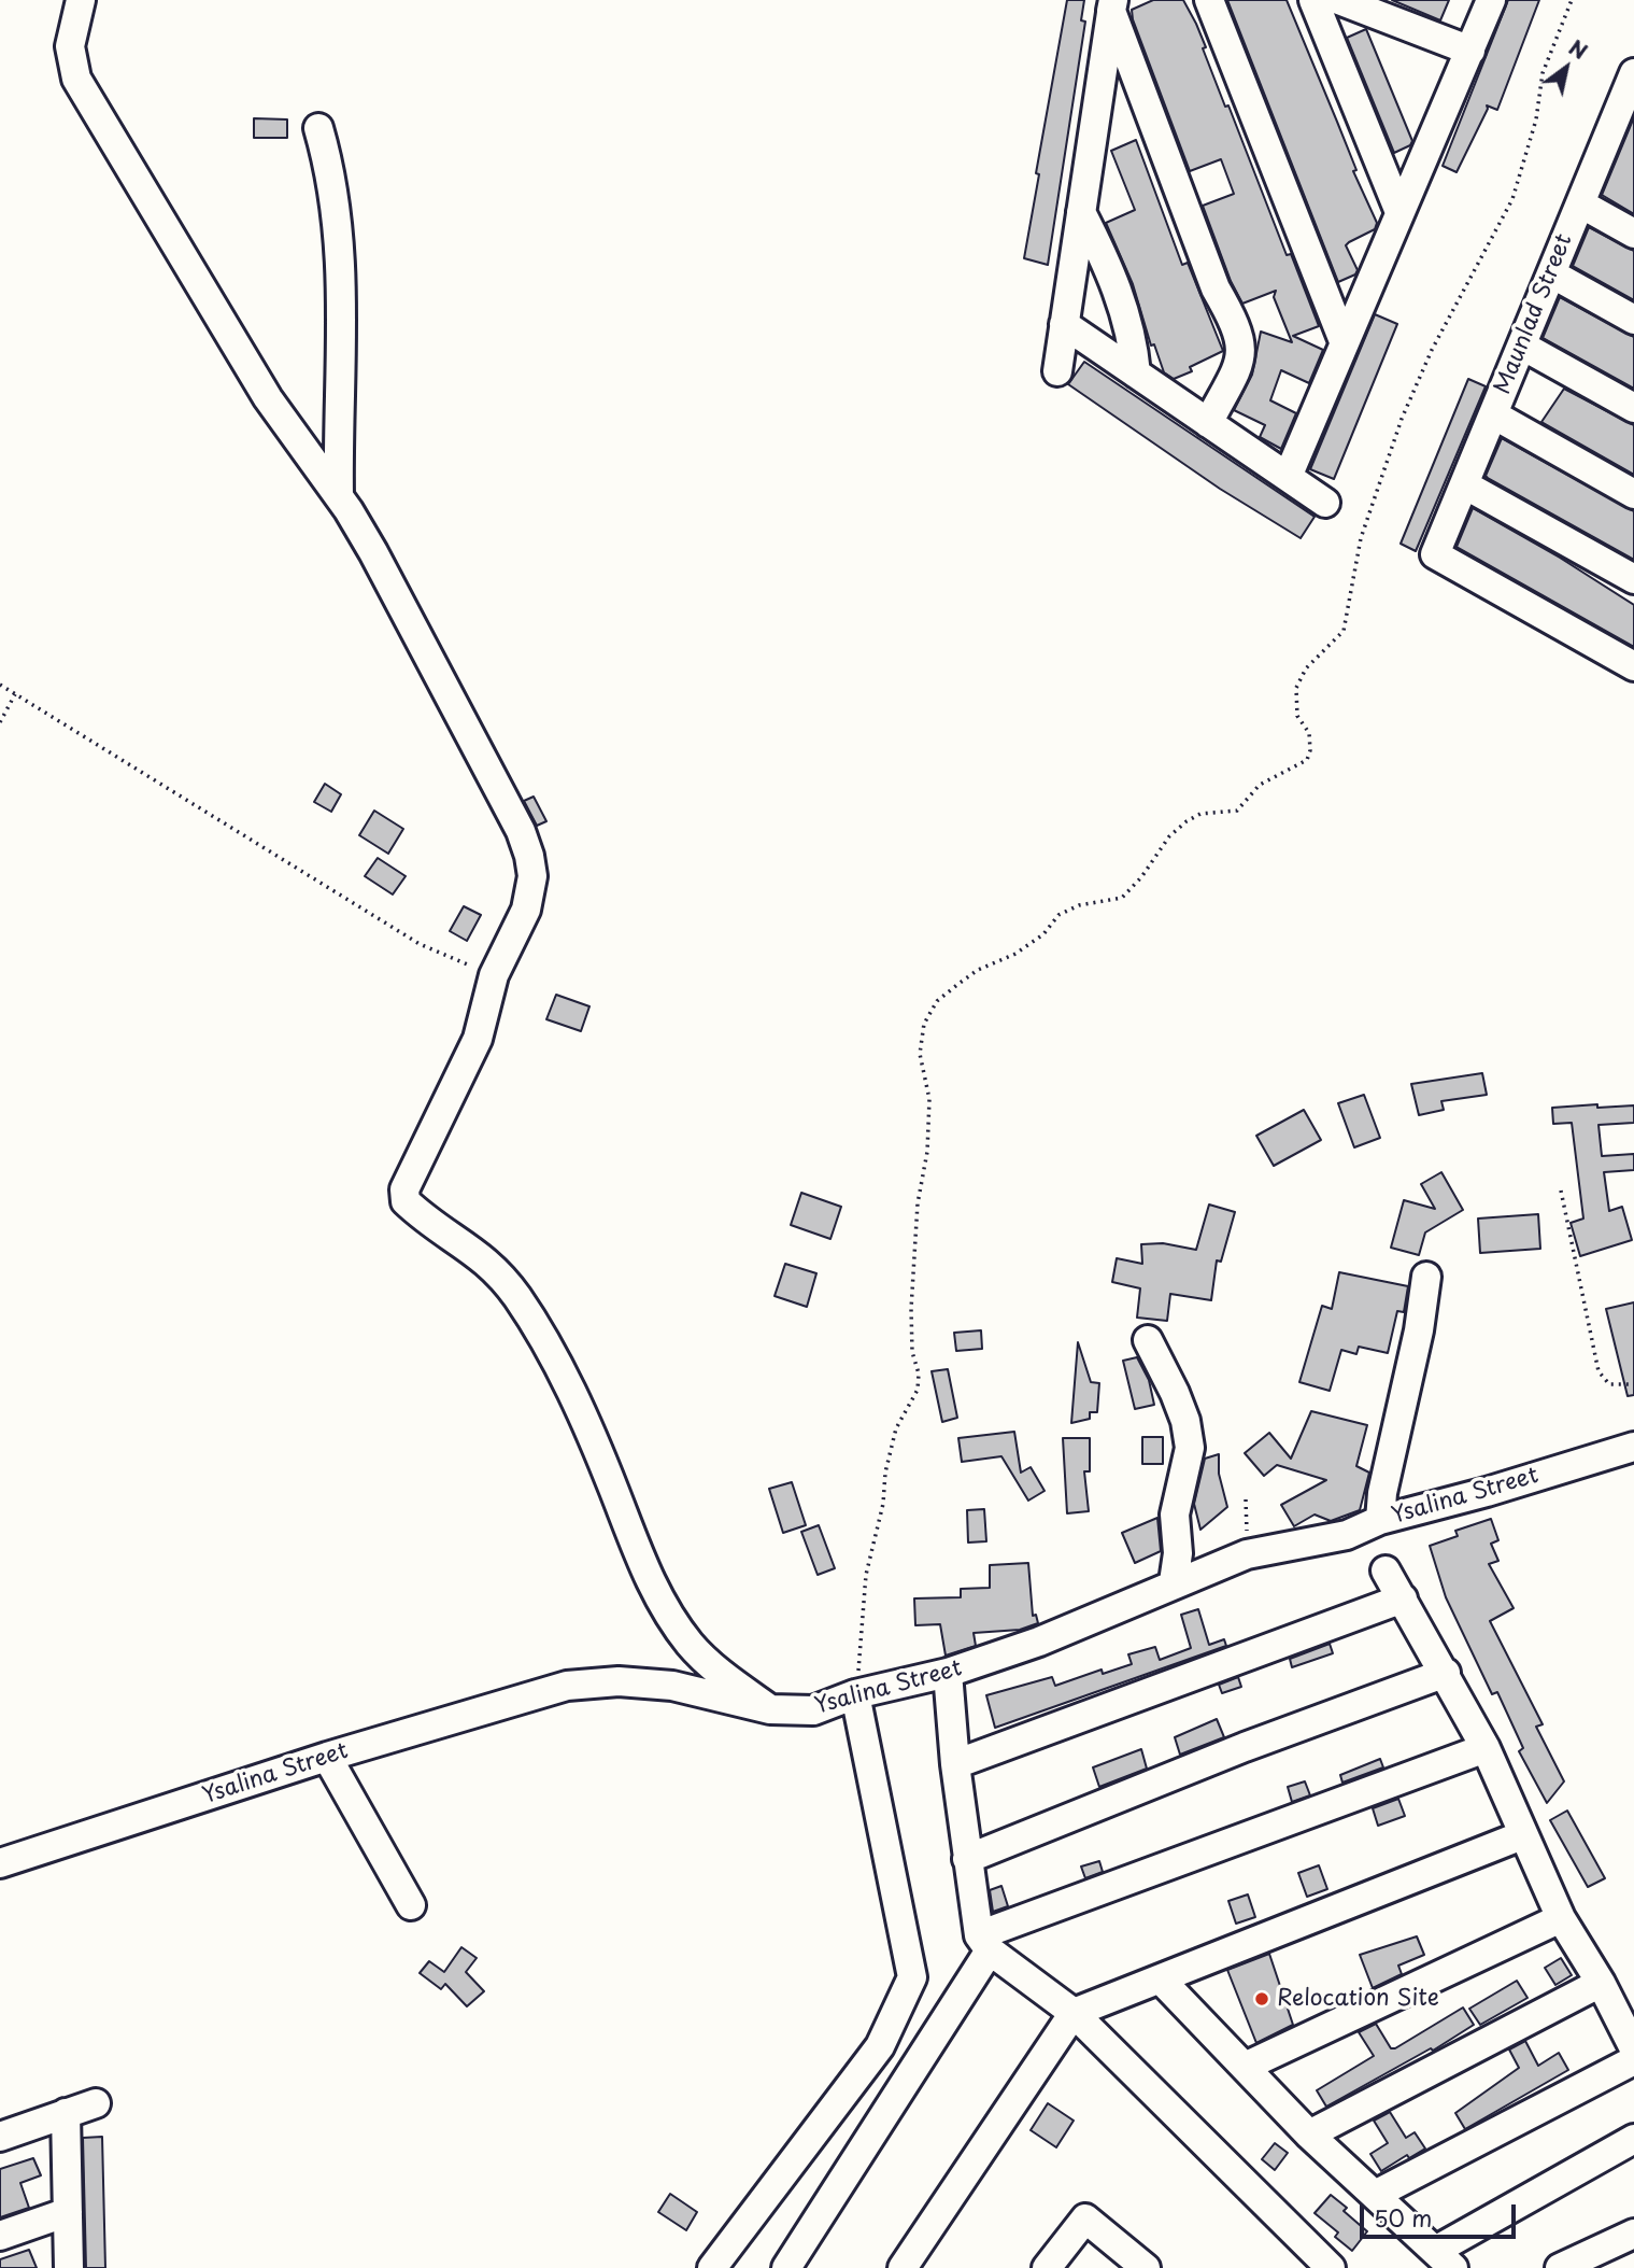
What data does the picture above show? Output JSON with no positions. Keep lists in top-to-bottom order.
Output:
{
  "streets": {
    "street": ["Maunlad Street", "Ysalina Street"]
  },
  "places": ["Relocation Site"],
  "scale_bar": "50 m",
  "north": "top right"
}
